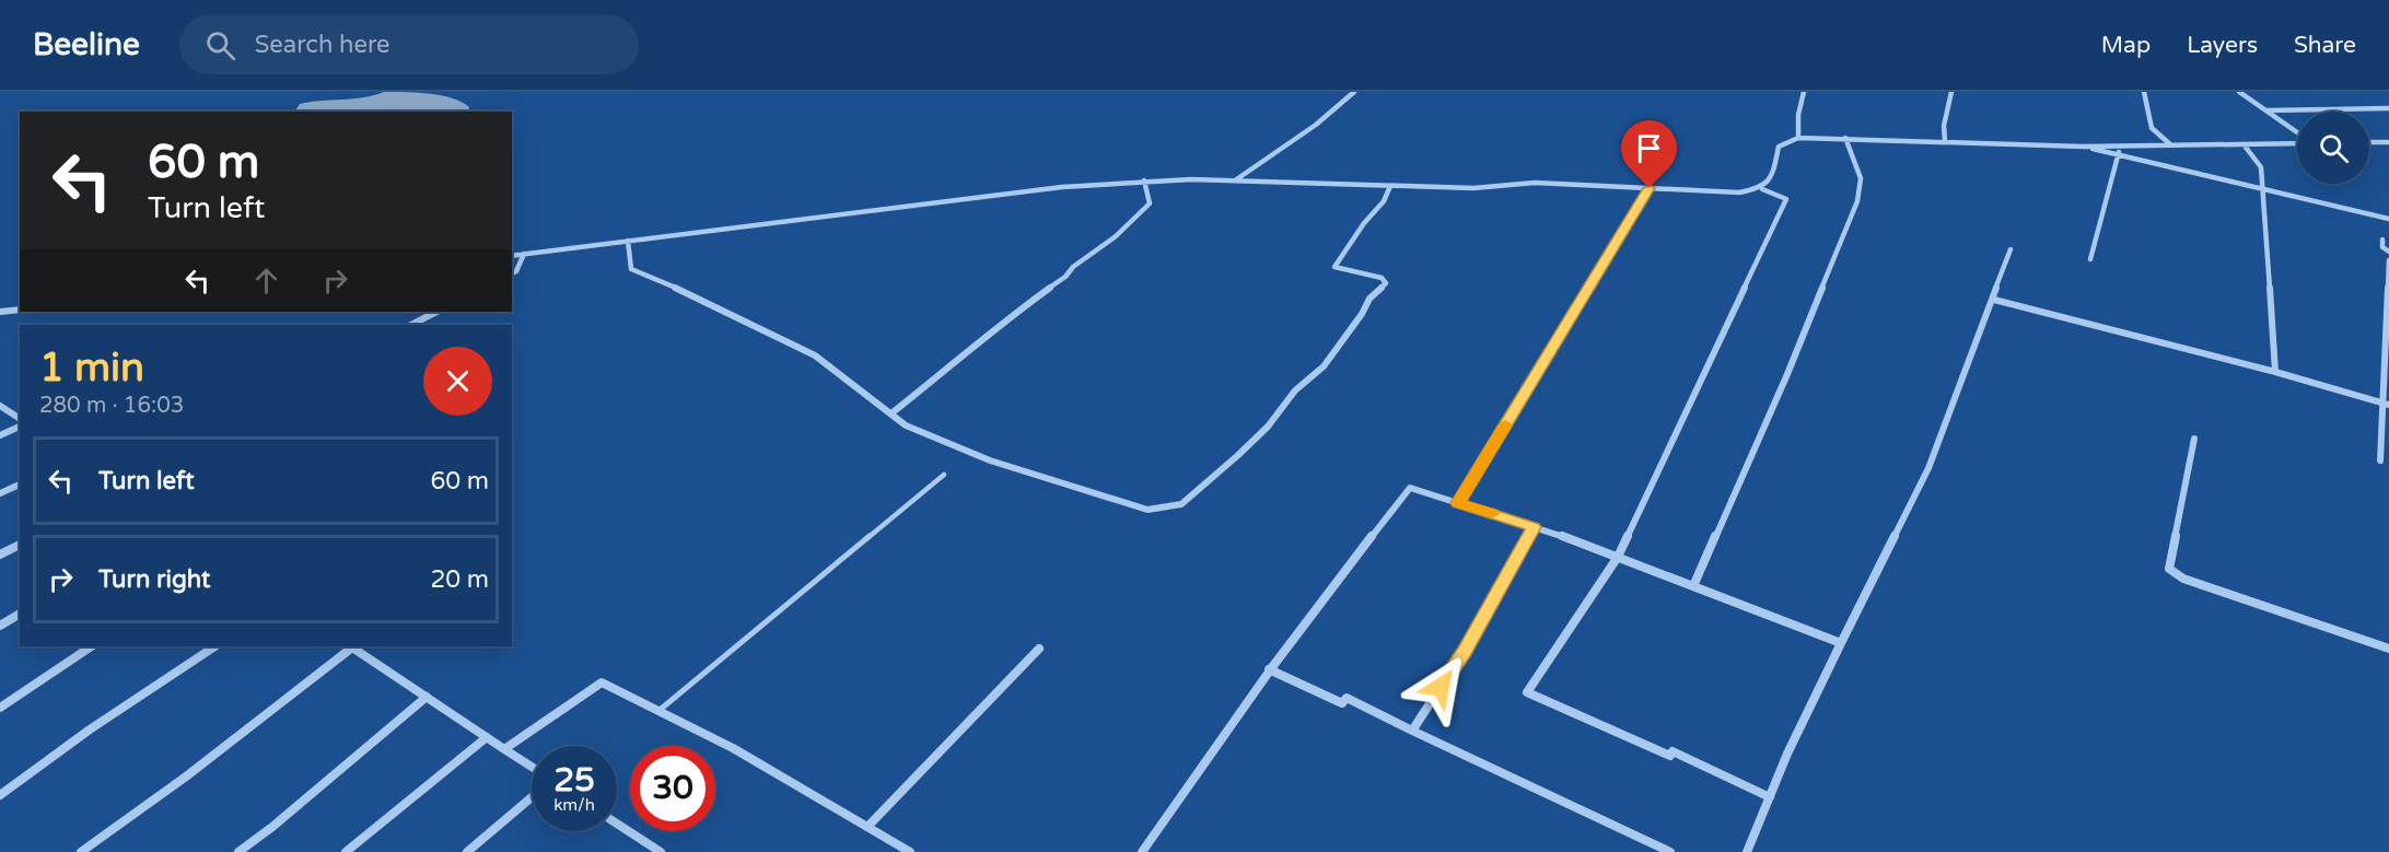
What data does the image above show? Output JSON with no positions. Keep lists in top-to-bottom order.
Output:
{
  "page": {
    "header": "Beeline",
    "search": "Search here",
    "nav": ["Map", "Layers", "Share"],
    "turn": ["60 m", "Turn left"],
    "heading": ["1 min", "280 m · 16:03"],
    "list": [
      {
        "name": "Turn left",
        "value": "60 m"
      },
      {
        "name": "Turn right",
        "value": "20 m"
      }
    ],
    "speed": "25 km/h",
    "limit": "30"
  }
}
